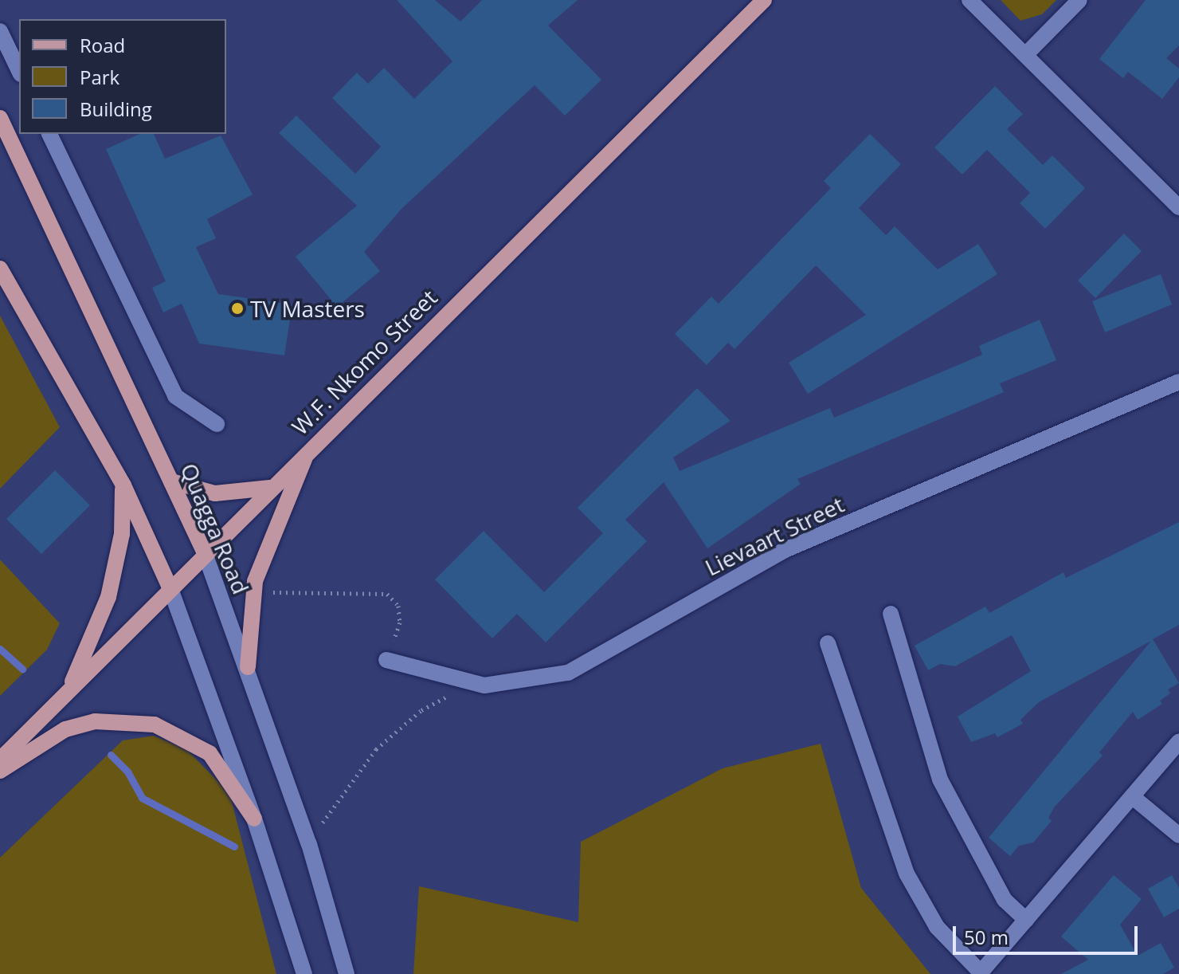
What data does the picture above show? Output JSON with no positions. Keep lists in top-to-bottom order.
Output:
{
  "streets": {
    "main road": ["W.F. Nkomo Street", "Quagga Road"],
    "street": ["Lievaart Street"]
  },
  "crossings": [
    ["W.F. Nkomo Street", "Quagga Road"]
  ],
  "places": ["TV Masters"],
  "legend": ["Road", "Park", "Building"],
  "scale_bar": "50 m"
}
